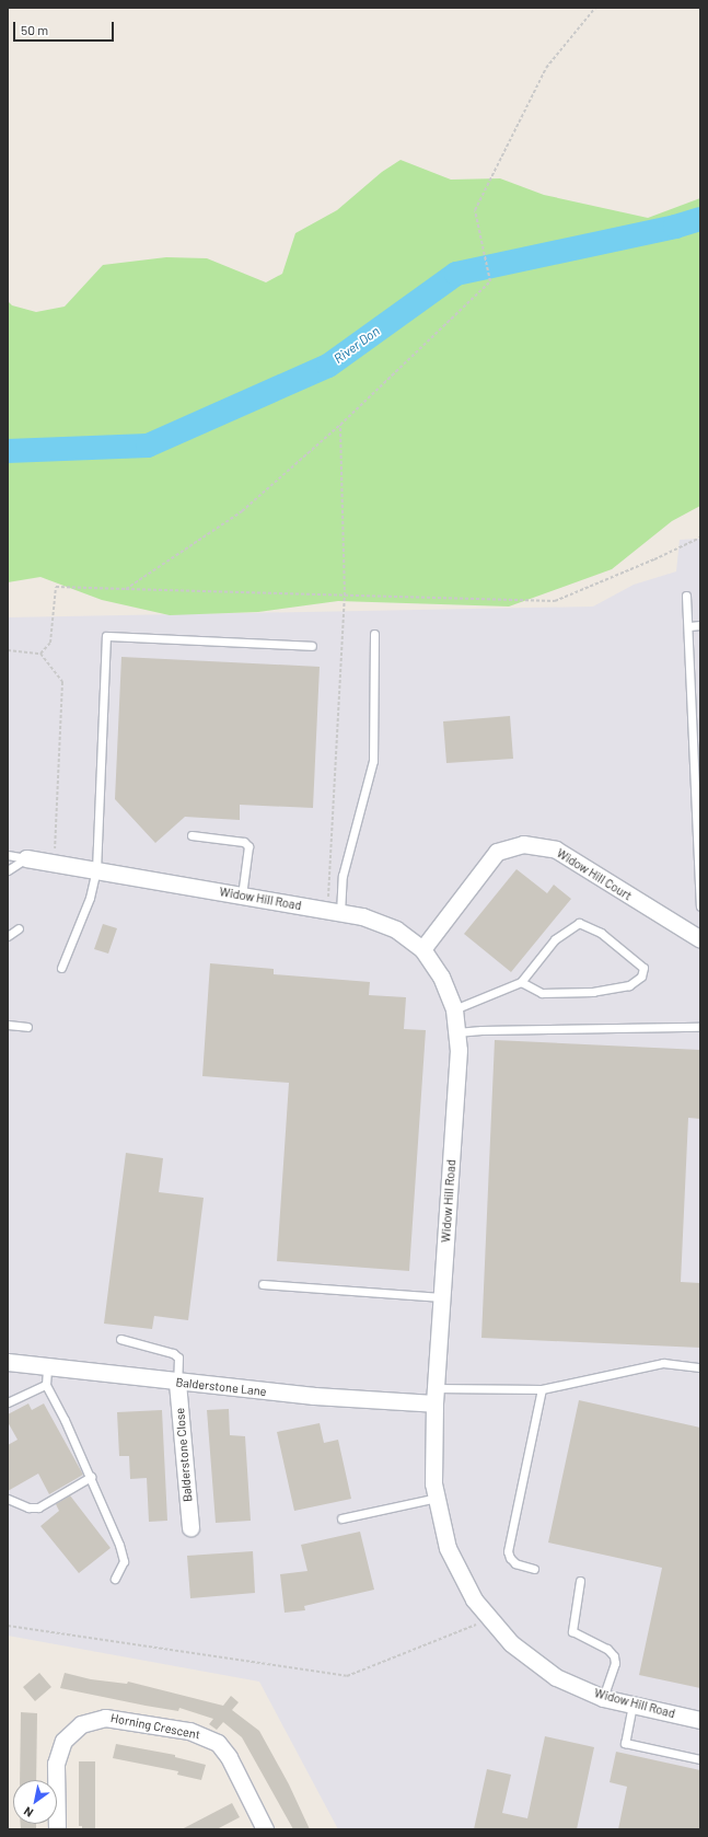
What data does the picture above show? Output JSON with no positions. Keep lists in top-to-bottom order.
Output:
{
  "streets": {
    "street": [
      "Widow Hill Court",
      "Widow Hill Road",
      "Balderstone Lane",
      "Balderstone Close",
      "Horning Crescent"
    ]
  },
  "crossings": [
    ["Widow Hill Court", "Widow Hill Road"],
    ["Widow Hill Road", "Balderstone Lane"],
    ["Balderstone Lane", "Balderstone Close"]
  ],
  "water": ["River Don"],
  "scale_bar": "50 m",
  "north": "bottom left"
}
